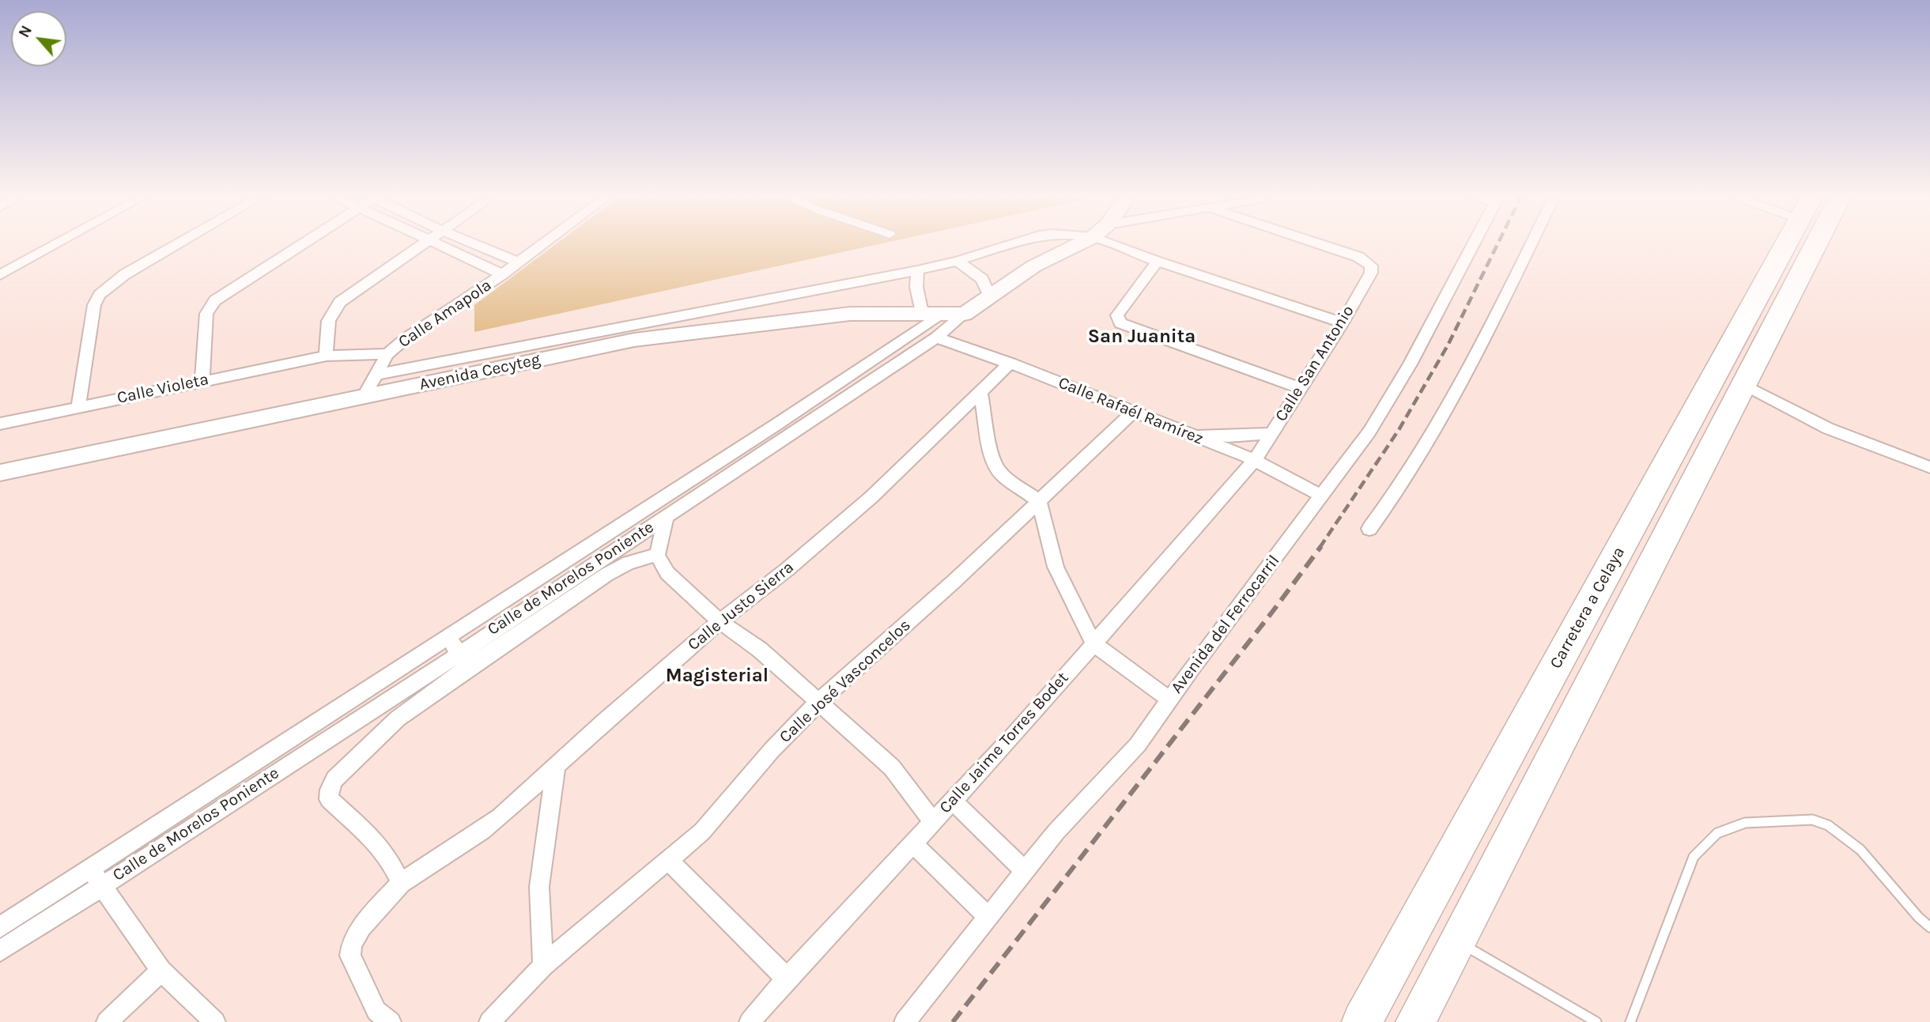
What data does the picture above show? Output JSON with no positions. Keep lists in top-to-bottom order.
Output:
{
  "streets": {
    "highway": ["Carretera a Celaya"],
    "street": [
      "Calle Amapola",
      "Calle San Antonio",
      "Avenida Cecyteg",
      "Calle Violeta",
      "Calle Rafaél Ramírez",
      "Calle de Morelos Poniente",
      "Calle Justo Sierra",
      "Avenida del Ferrocarril",
      "Calle José Vasconcelos",
      "Calle Jaime Torres Bodet"
    ]
  },
  "crossings": [
    ["Calle Amapola", "Avenida Cecyteg"],
    ["Calle Amapola", "Calle Violeta"],
    ["Calle San Antonio", "Calle Rafaél Ramírez"],
    ["Calle San Antonio", "Calle Jaime Torres Bodet"],
    ["Avenida Cecyteg", "Calle de Morelos Poniente"],
    ["Calle Rafaél Ramírez", "Calle de Morelos Poniente"],
    ["Calle Rafaél Ramírez", "Calle Justo Sierra"],
    ["Calle Rafaél Ramírez", "Avenida del Ferrocarril"],
    ["Calle Rafaél Ramírez", "Calle José Vasconcelos"],
    ["Calle Rafaél Ramírez", "Calle Jaime Torres Bodet"]
  ],
  "districts": ["San Juanita", "Magisterial"],
  "north": "top left"
}
